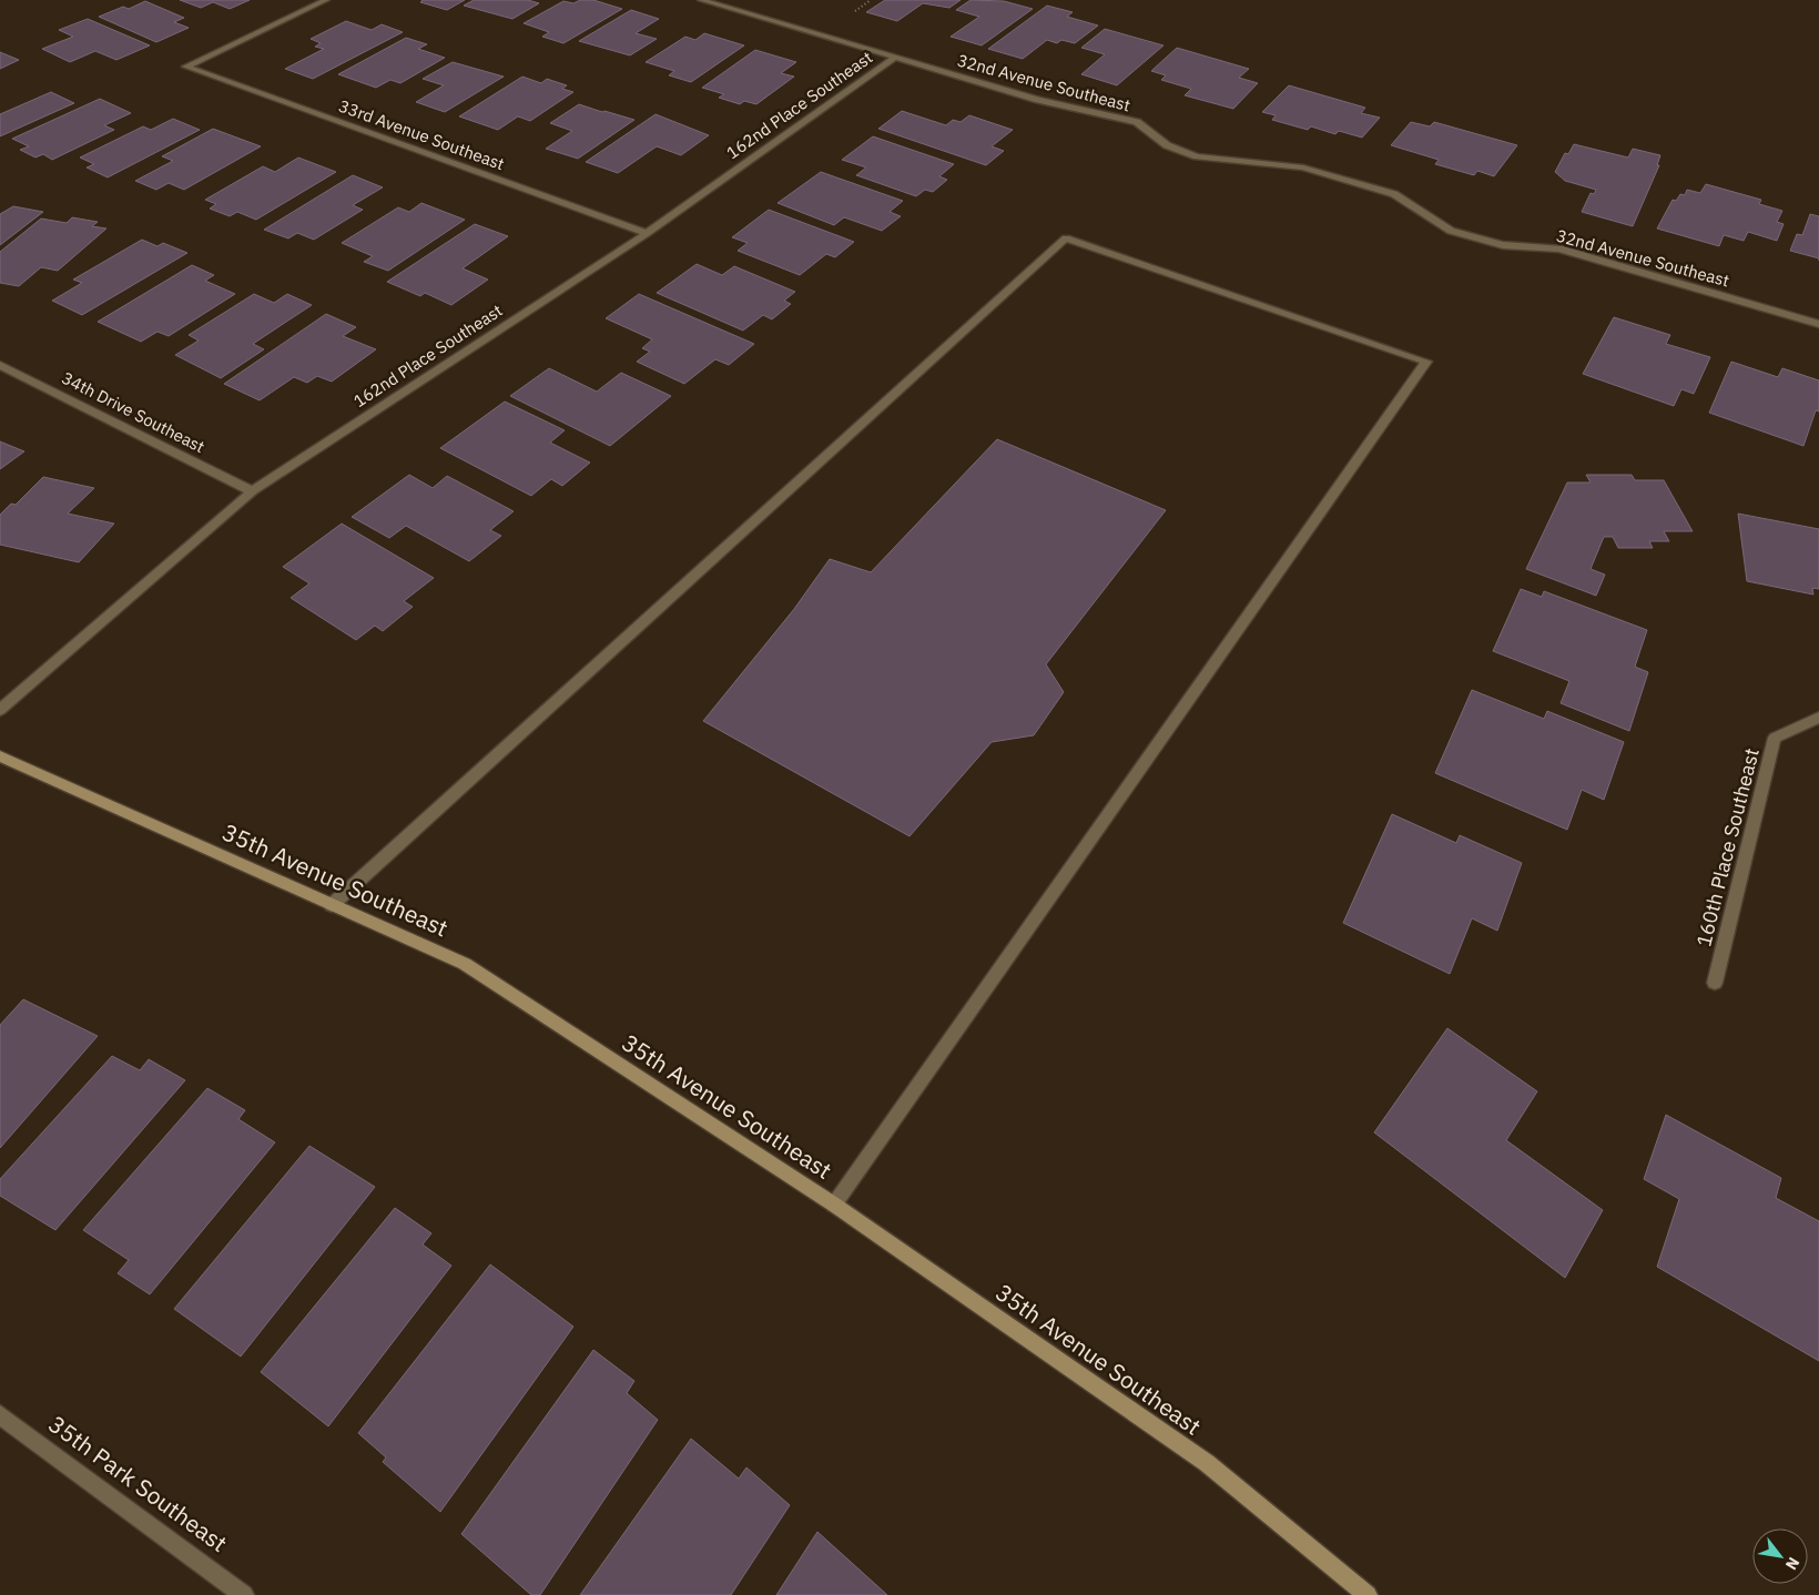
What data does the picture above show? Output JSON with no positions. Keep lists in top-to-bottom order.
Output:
{
  "streets": {
    "street": [
      "32nd Avenue Southeast",
      "162nd Place Southeast",
      "33rd Avenue Southeast",
      "34th Drive Southeast",
      "160th Place Southeast",
      "35th Avenue Southeast",
      "35th Park Southeast"
    ]
  },
  "crossings": [
    ["32nd Avenue Southeast", "162nd Place Southeast"],
    ["162nd Place Southeast", "33rd Avenue Southeast"],
    ["162nd Place Southeast", "34th Drive Southeast"]
  ],
  "north": "bottom right"
}
